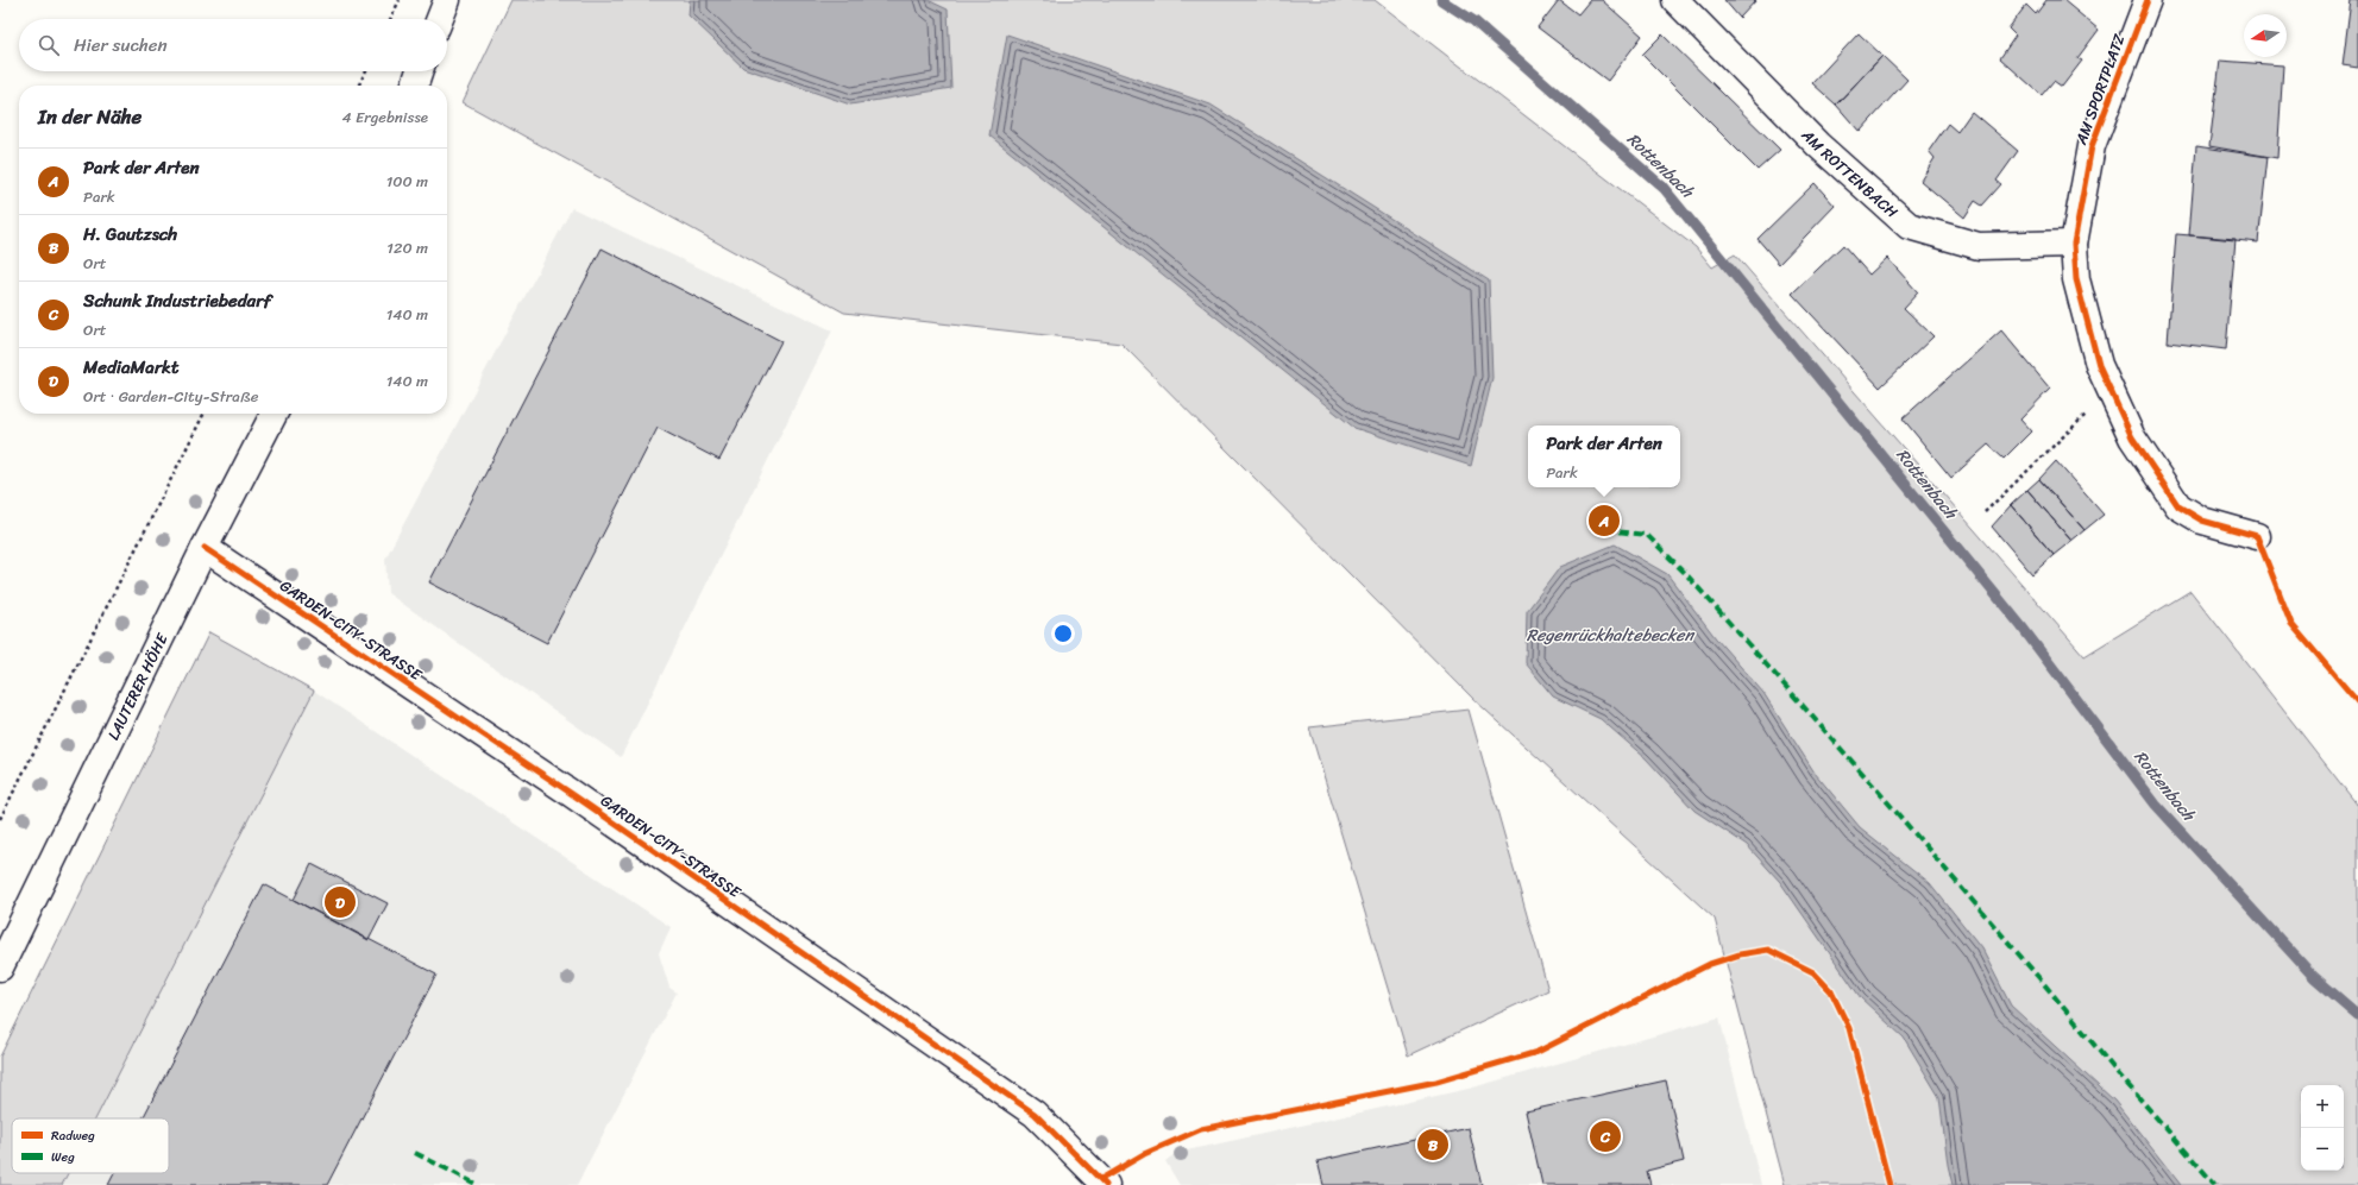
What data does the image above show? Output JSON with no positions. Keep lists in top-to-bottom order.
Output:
{
  "streets": {
    "street": [
      "AM SPORTPLATZ",
      "AM ROTTENBACH",
      "GARDEN-CITY-STRASSE",
      "LAUTERER HÖHE"
    ]
  },
  "crossings": [
    ["AM SPORTPLATZ", "AM ROTTENBACH"],
    ["GARDEN-CITY-STRASSE", "LAUTERER HÖHE"]
  ],
  "water": ["Rottenbach", "Regenrückhaltebecken"],
  "legend": ["Radweg", "Weg"],
  "north": "left",
  "page": {
    "search": "Hier suchen",
    "heading": ["In der Nähe", "4 Ergebnisse"],
    "list": [
      {
        "mark": "A",
        "name": "Park der Arten",
        "note": "Park",
        "value": "100 m"
      },
      {
        "mark": "B",
        "name": "H. Gautzsch",
        "note": "Ort",
        "value": "120 m"
      },
      {
        "mark": "C",
        "name": "Schunk Industriebedarf",
        "note": "Ort",
        "value": "140 m"
      },
      {
        "mark": "D",
        "name": "MediaMarkt",
        "note": "Ort · Garden-City-Straße",
        "value": "140 m"
      }
    ],
    "popup": ["Park der Arten", "Park"],
    "pins": [
      "A",
      "D",
      "C",
      "B"
    ],
    "map_buttons": ["+", "−"]
  }
}
